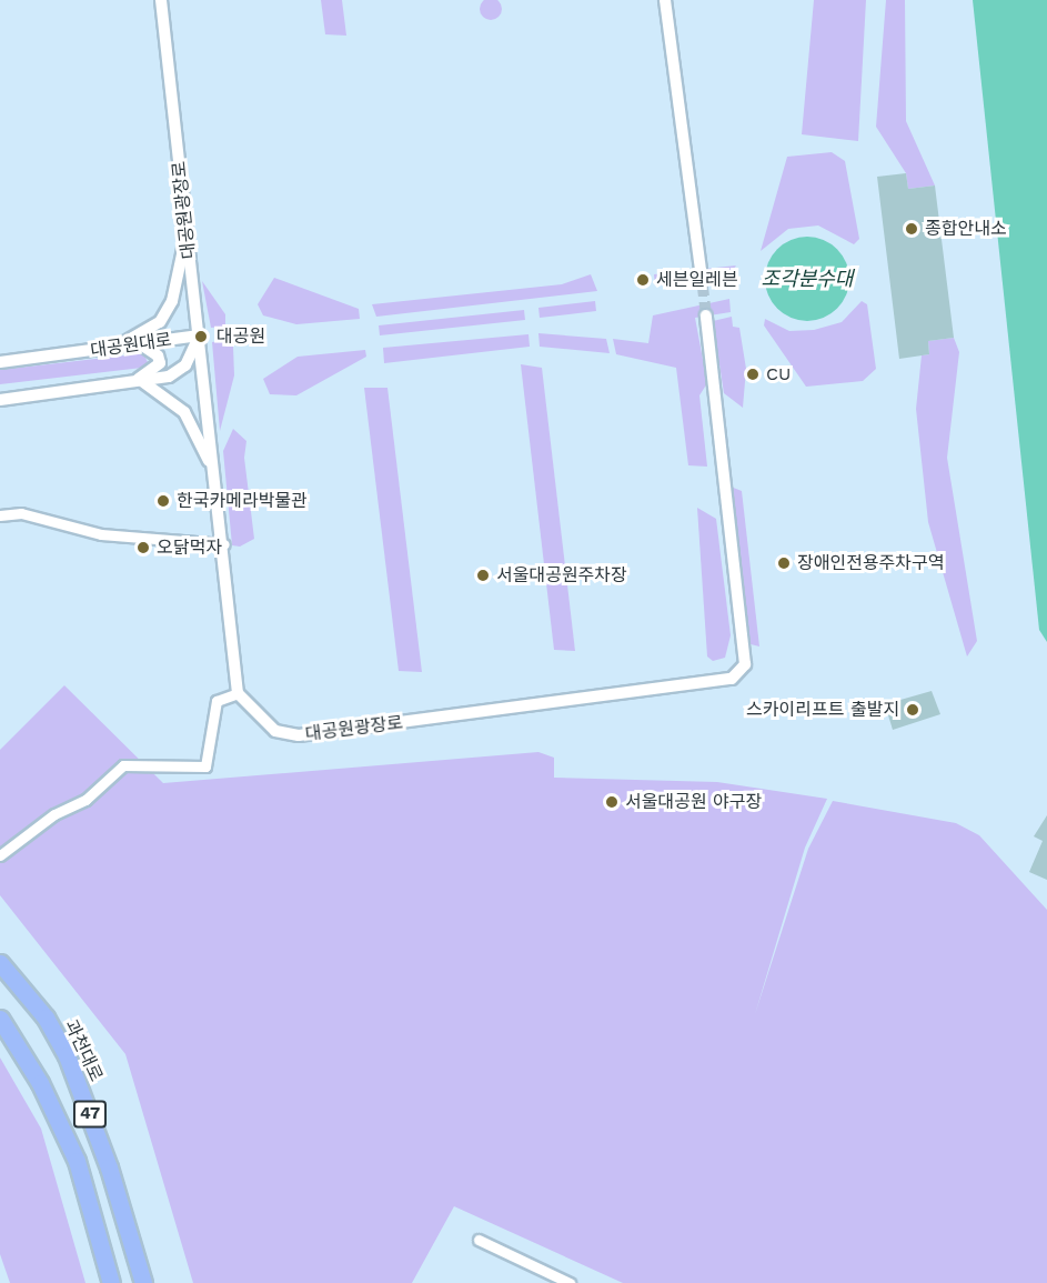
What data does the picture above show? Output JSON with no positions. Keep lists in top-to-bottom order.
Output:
{
  "streets": {
    "highway": ["과천대로", "47"],
    "street": ["대공원광장로", "대공원대로"]
  },
  "crossings": [
    ["대공원광장로", "대공원대로"]
  ],
  "water": ["조각분수대"],
  "places": [
    "종합안내소",
    "세븐일레븐",
    "대공원",
    "CU",
    "한국카메라박물관",
    "오닭먹자",
    "장애인전용주차구역",
    "서울대공원주차장",
    "스카이리프트 출발지",
    "서울대공원 야구장"
  ]
}
